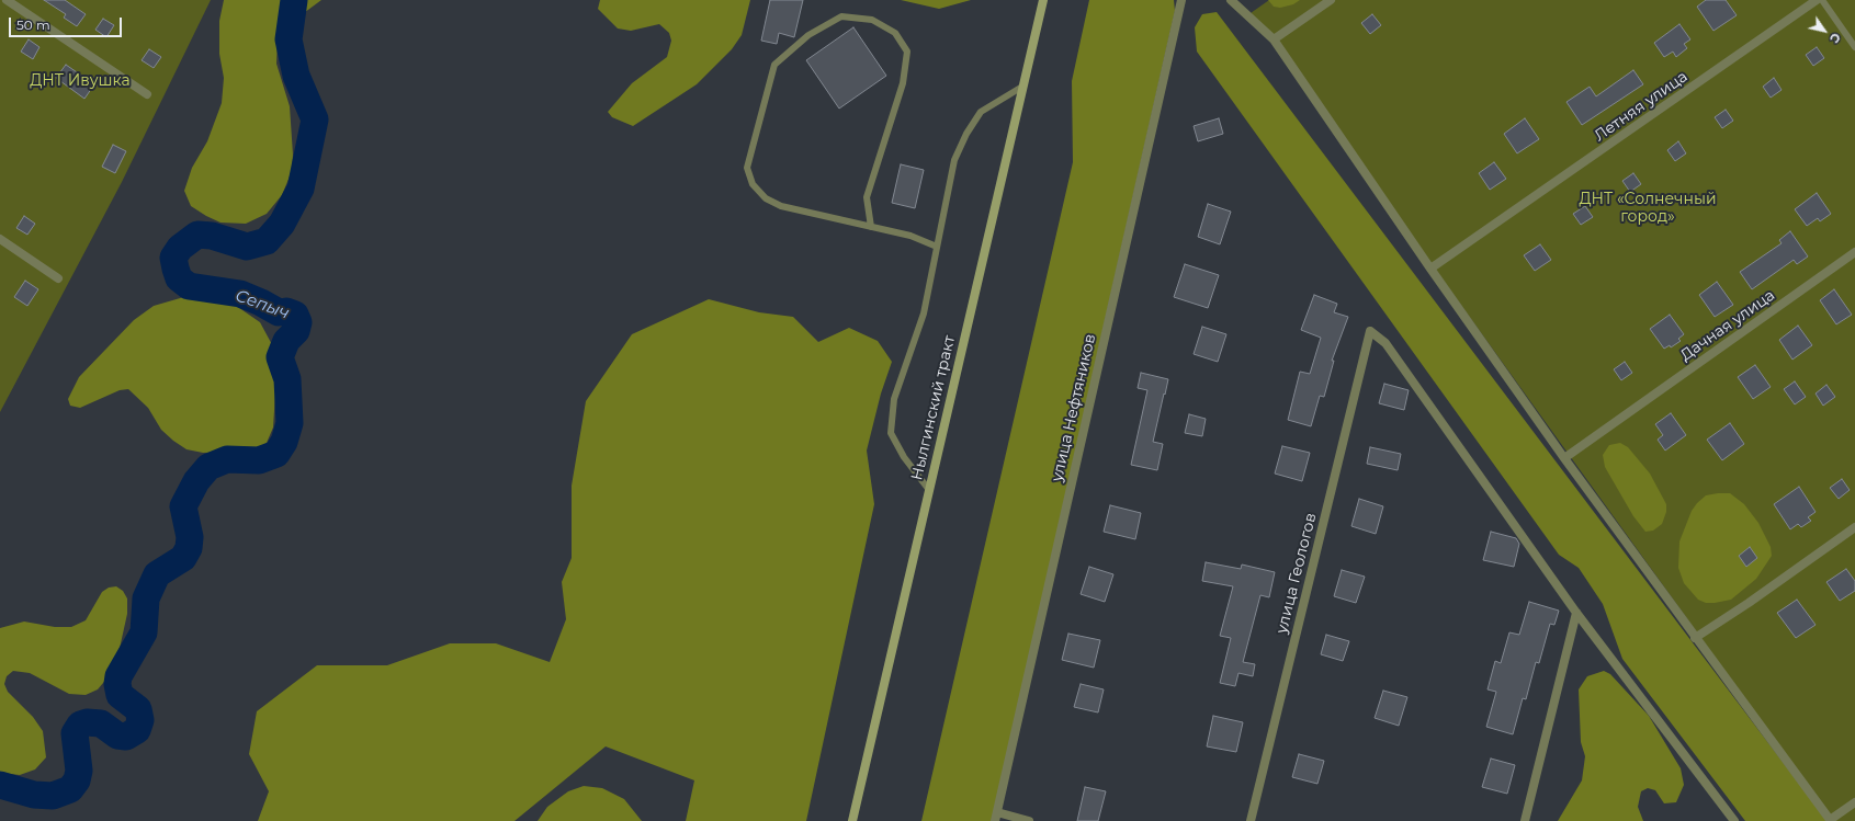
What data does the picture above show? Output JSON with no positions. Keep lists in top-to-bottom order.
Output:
{
  "streets": {
    "main road": ["Нылгинский тракт"],
    "street": [
      "Летняя улица",
      "Дачная улица",
      "улица Нефтяников",
      "улица Геологов"
    ]
  },
  "water": ["Сепыч"],
  "parks": ["ДНТ Ивушка", "ДНТ «Солнечный город»"],
  "scale_bar": "50 m",
  "north": "bottom right"
}
